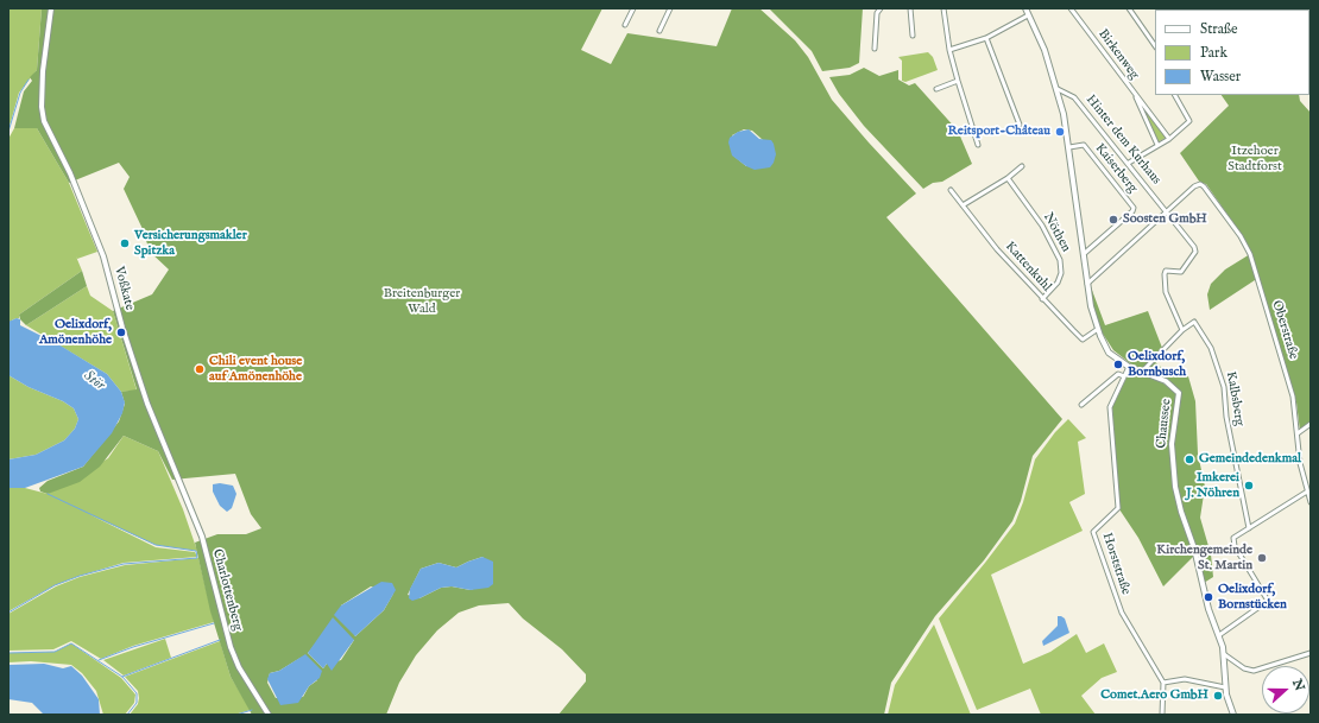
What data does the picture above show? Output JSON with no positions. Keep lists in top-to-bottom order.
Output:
{
  "streets": {
    "street": [
      "Birkenweg",
      "Hinter dem Kurhaus",
      "Kaiserberg",
      "Nöthen",
      "Kattenkuhl",
      "Voßkate",
      "Oberstraße",
      "Kalbsberg",
      "Chaussee",
      "Horststraße",
      "Charlottenberg"
    ]
  },
  "crossings": [
    ["Hinter dem Kurhaus", "Oberstraße"],
    ["Hinter dem Kurhaus", "Kalbsberg"],
    ["Hinter dem Kurhaus", "Chaussee"],
    ["Kaiserberg", "Chaussee"],
    ["Nöthen", "Kattenkuhl"],
    ["Kattenkuhl", "Chaussee"],
    ["Voßkate", "Charlottenberg"],
    ["Chaussee", "Horststraße"]
  ],
  "water": ["Stör"],
  "parks": ["Itzehoer Stadtforst", "Breitenburger Wald"],
  "places": [
    "Reitsport-Château",
    "Soosten GmbH",
    "Versicherungsmakler Spitzka",
    "Oelixdorf, Amönenhöhe",
    "Oelixdorf, Bornbusch",
    "Chili event house auf Amönenhöhe",
    "Gemeindedenkmal",
    "Imkerei J. Nöhren",
    "Kirchengemeinde St. Martin",
    "Oelixdorf, Bornstücken",
    "Comet.Aero GmbH"
  ],
  "legend": ["Straße", "Park", "Wasser"],
  "north": "right"
}
